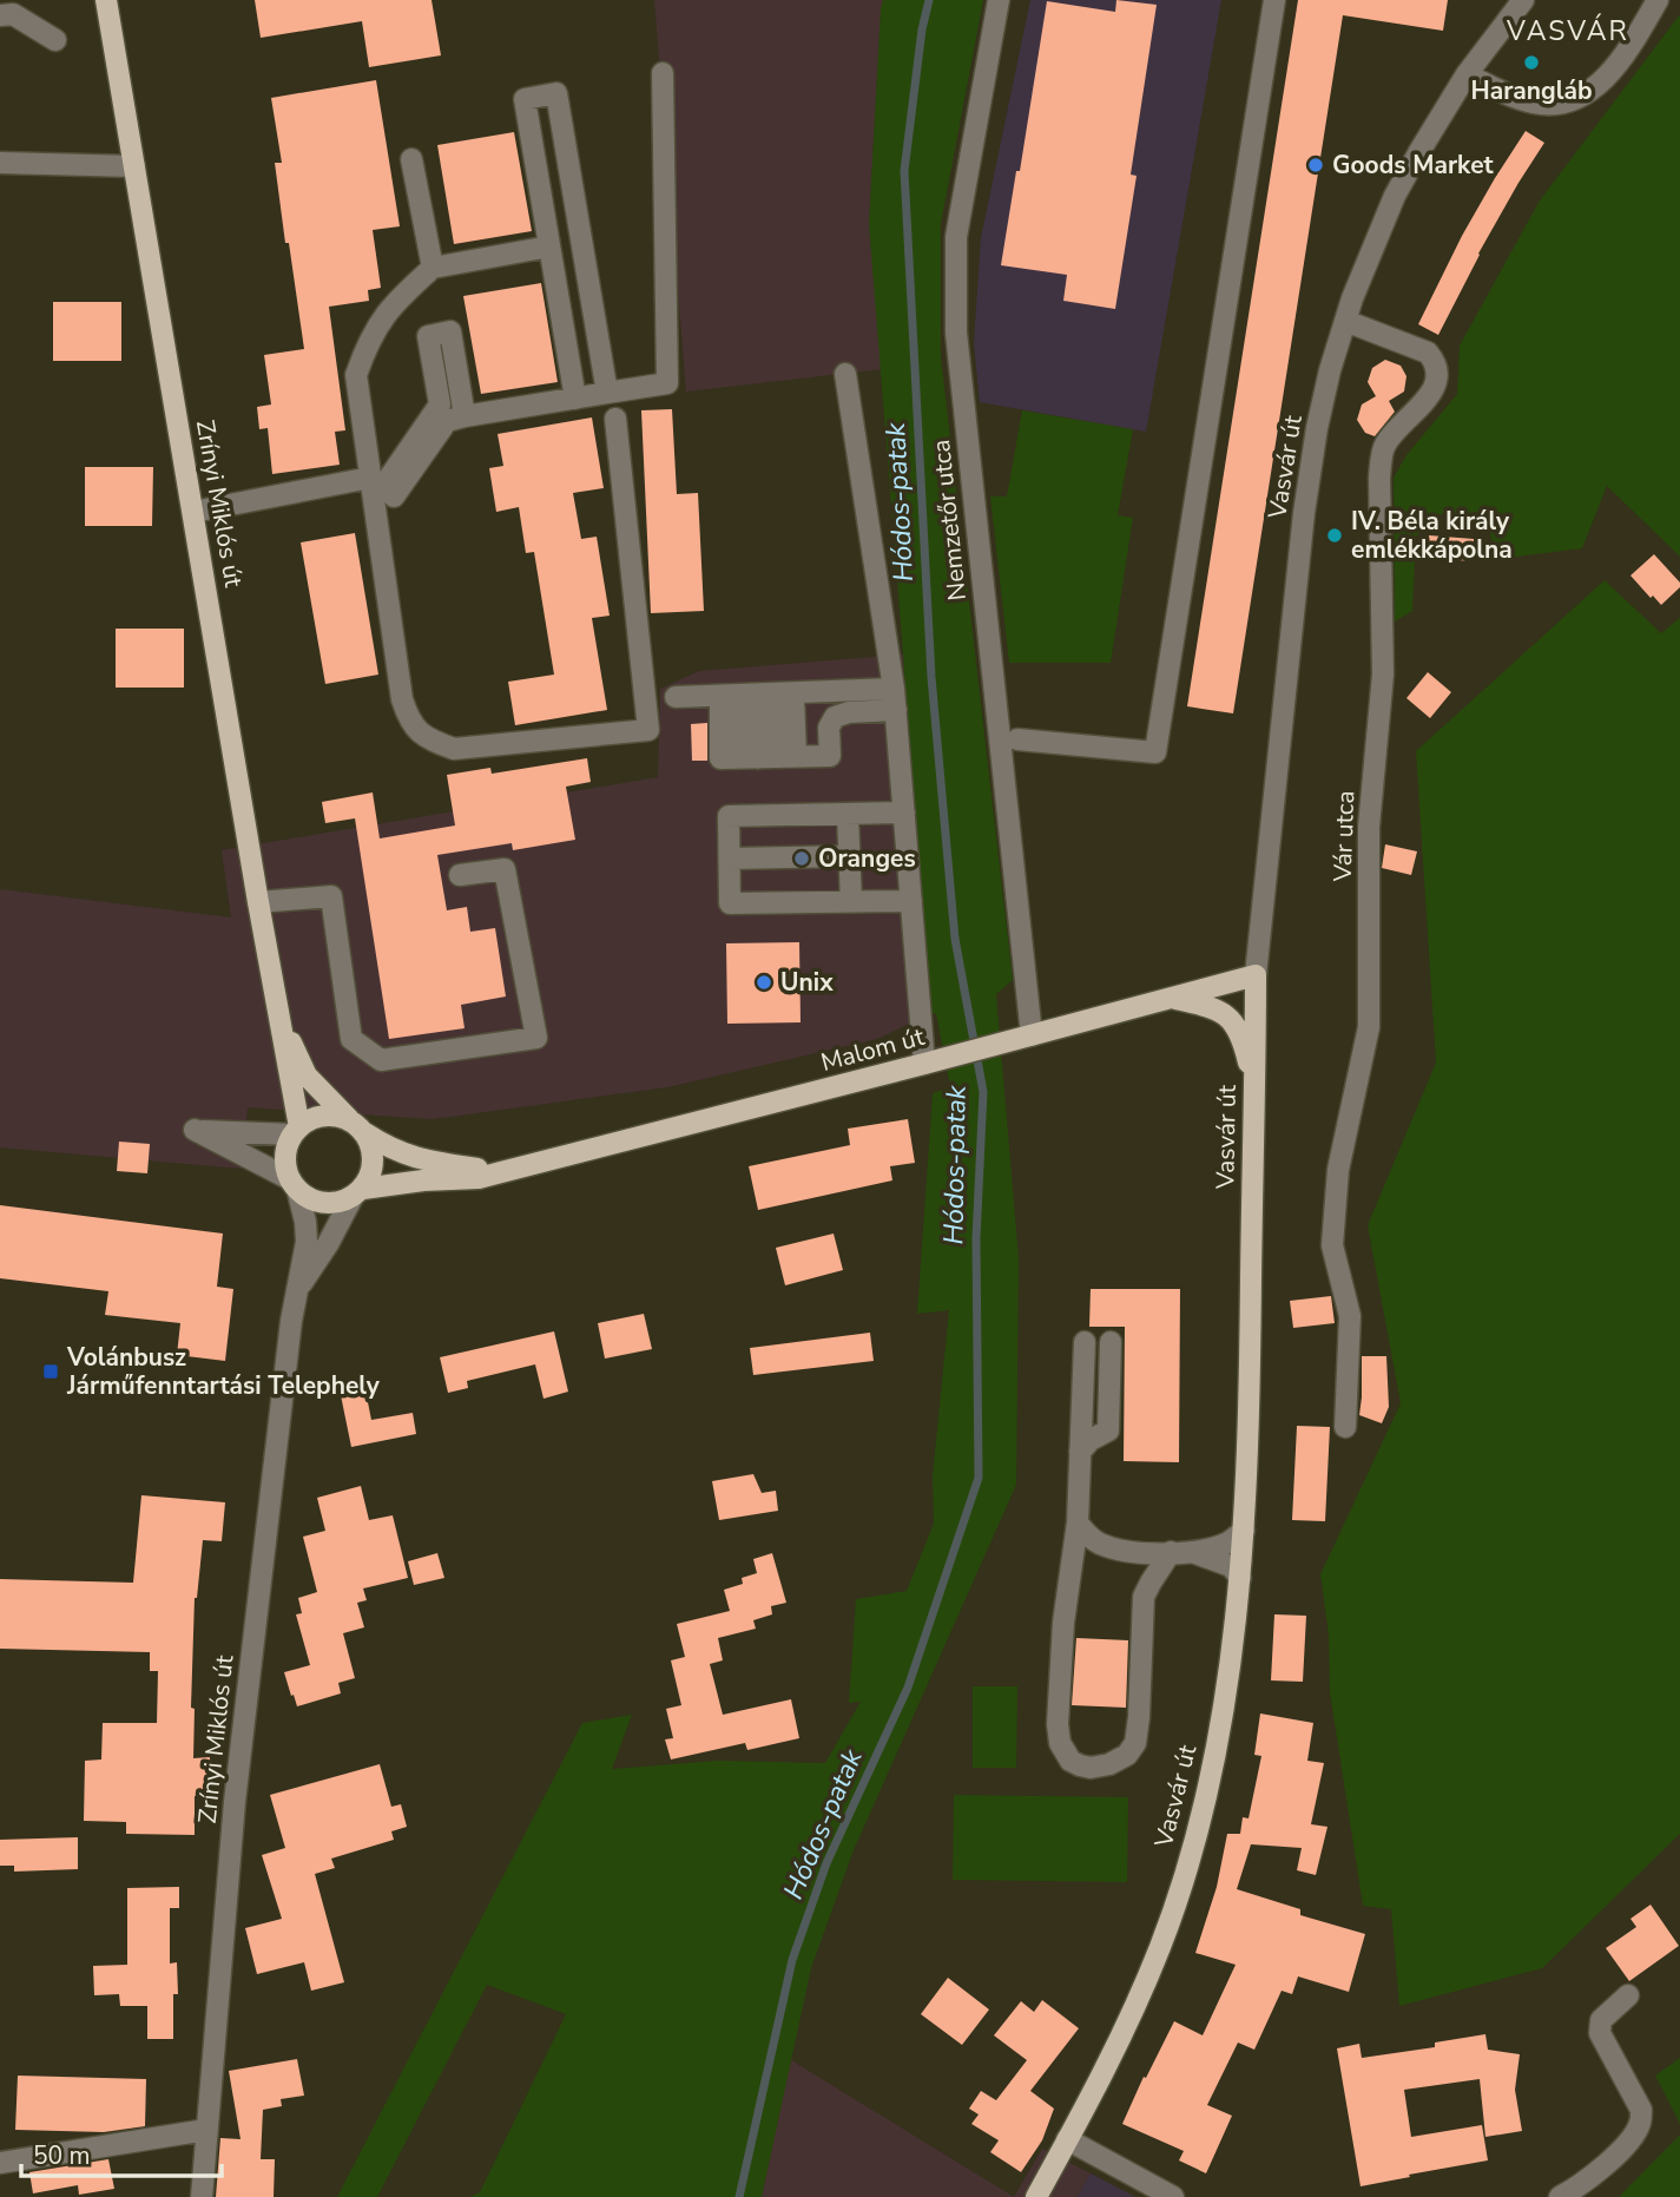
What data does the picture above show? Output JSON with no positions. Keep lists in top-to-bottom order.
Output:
{
  "streets": {
    "main road": ["Vasvár út", "Zrínyi Miklós út", "Malom út"],
    "street": ["Nemzetőr utca", "Vár utca"]
  },
  "crossings": [
    ["Vasvár út", "Vár utca"],
    ["Vasvár út", "Malom út"],
    ["Zrínyi Miklós út", "Malom út"],
    ["Nemzetőr utca", "Malom út"]
  ],
  "districts": ["VASVÁR"],
  "water": ["Hódos-patak"],
  "places": {
    "other": [
      "Harangláb",
      "Goods Market",
      "IV. Béla király emlékkápolna",
      "Oranges",
      "Unix"
    ],
    "transit": ["Volánbusz Járműfenntartási Telephely"]
  },
  "scale_bar": "50 m"
}
